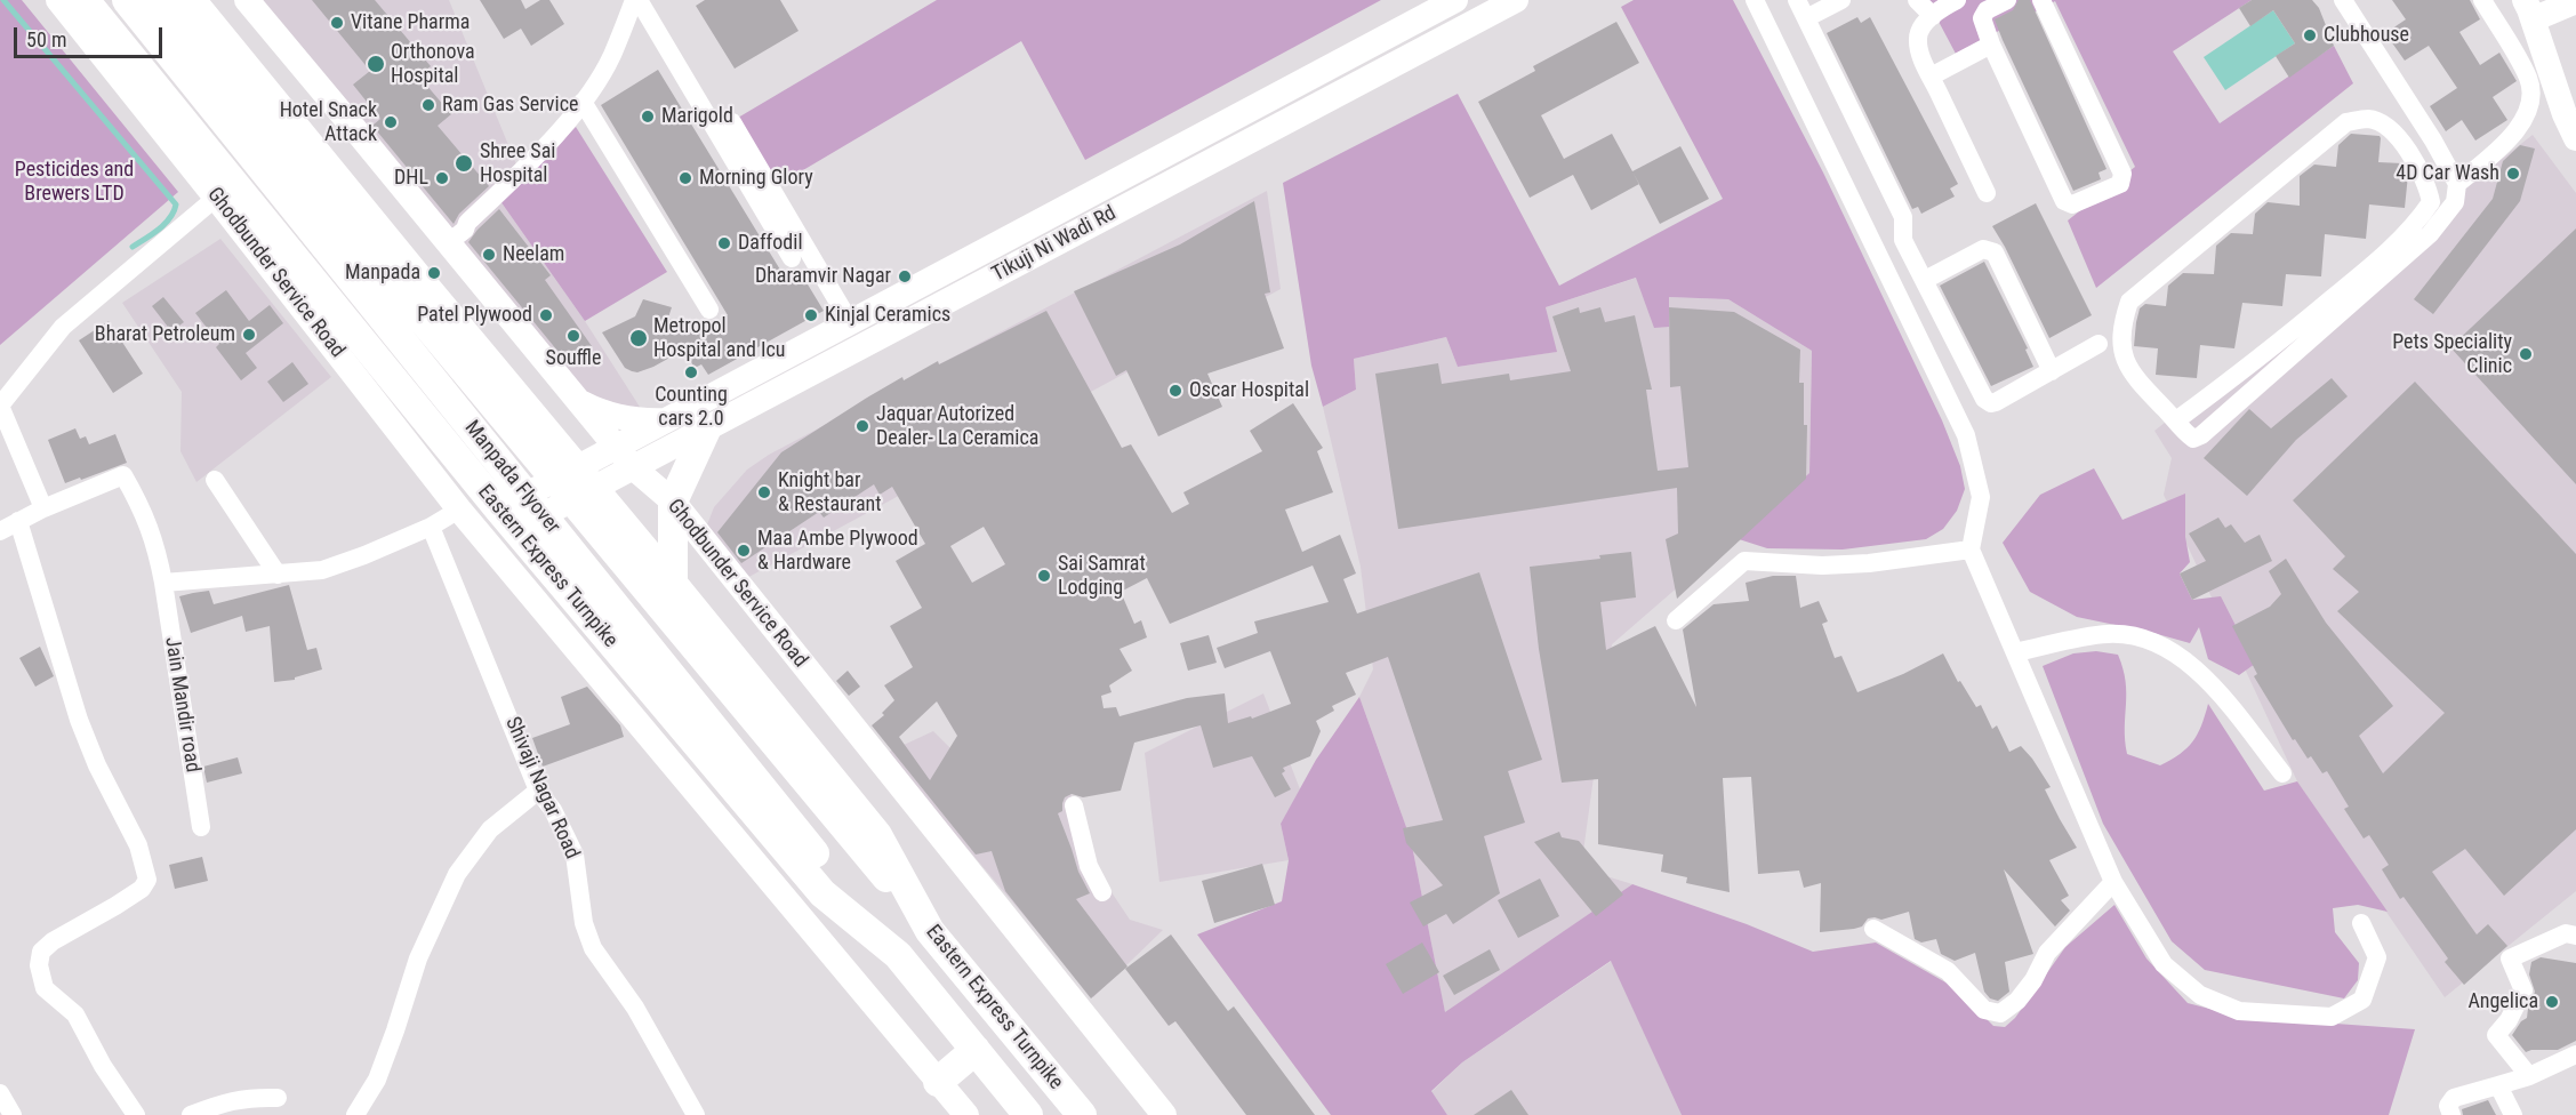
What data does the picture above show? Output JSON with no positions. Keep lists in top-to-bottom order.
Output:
{
  "streets": {
    "main road": ["Manpada Flyover", "Eastern Express Turnpike"],
    "street": [
      "Tikuji Ni Wadi Rd",
      "Ghodbunder Service Road",
      "Jain Mandir road",
      "Shivaji Nagar Road"
    ]
  },
  "crossings": [
    ["Tikuji Ni Wadi Rd", "Ghodbunder Service Road"],
    ["Tikuji Ni Wadi Rd", "Eastern Express Turnpike"],
    ["Manpada Flyover", "Eastern Express Turnpike"]
  ],
  "parks": ["Pesticides and Brewers LTD"],
  "places": [
    "Vitane Pharma",
    "Clubhouse",
    "Orthonova Hospital",
    "Ram Gas Service",
    "Marigold",
    "Hotel Snack Attack",
    "Shree Sai Hospital",
    "4D Car Wash",
    "DHL",
    "Morning Glory",
    "Daffodil",
    "Neelam",
    "Manpada",
    "Dharamvir Nagar",
    "Patel Plywood",
    "Kinjal Ceramics",
    "Bharat Petroleum",
    "Souffle",
    "Metropol Hospital and Icu",
    "Pets Speciality Clinic",
    "Counting cars 2.0",
    "Oscar Hospital",
    "Jaquar Autorized Dealer- La Ceramica",
    "Knight bar & Restaurant",
    "Maa Ambe Plywood & Hardware",
    "Sai Samrat Lodging",
    "Angelica"
  ],
  "scale_bar": "50 m"
}
